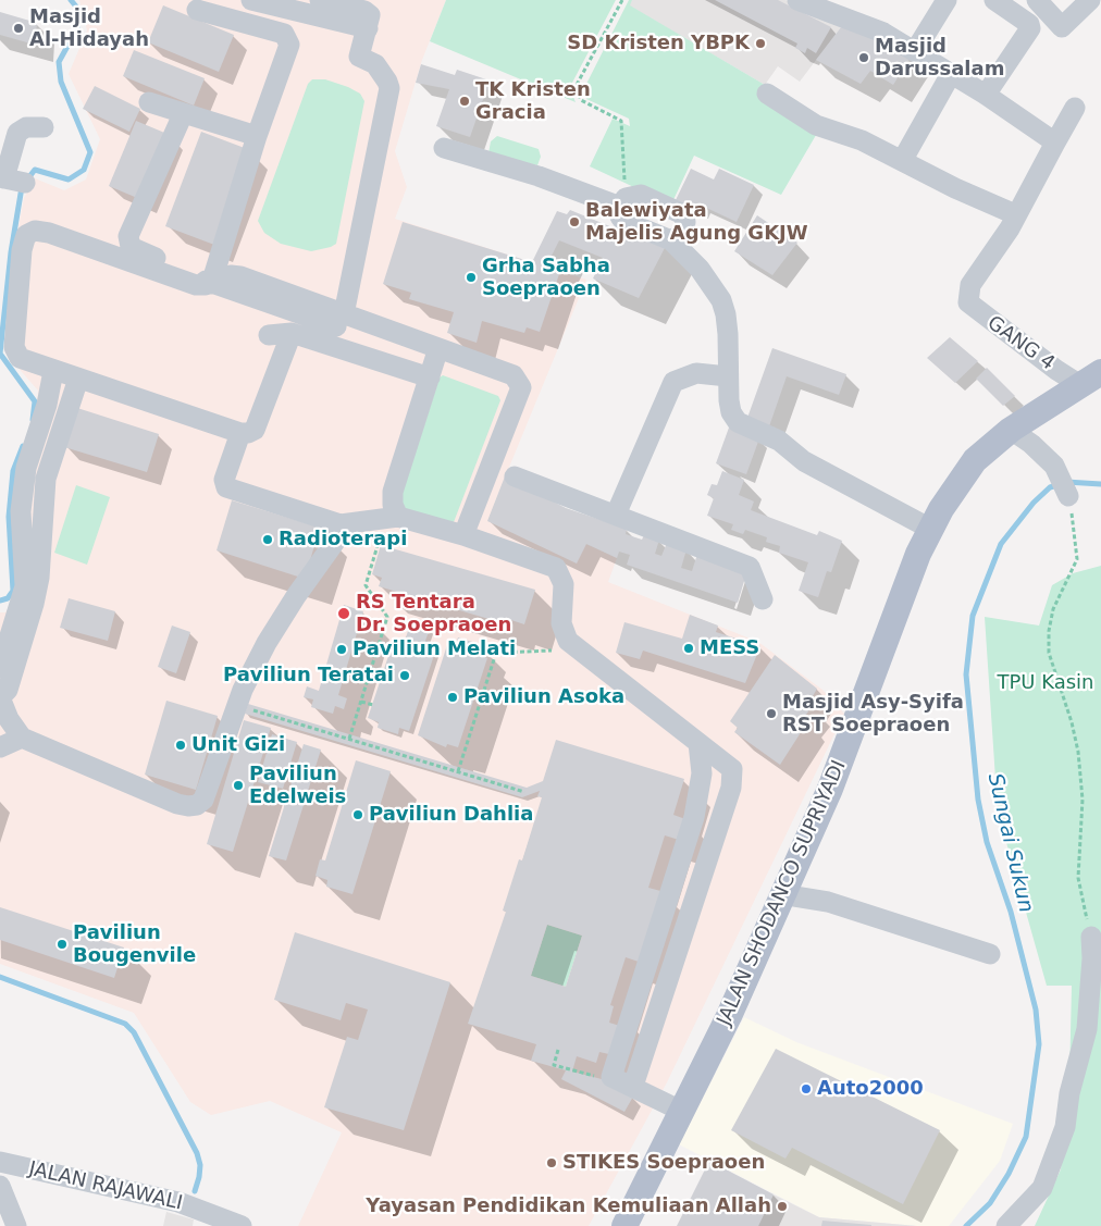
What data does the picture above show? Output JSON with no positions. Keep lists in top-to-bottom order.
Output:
{
  "streets": {
    "main road": ["JALAN SHODANCO SUPRIYADI"],
    "street": ["GANG 4", "JALAN RAJAWALI"]
  },
  "crossings": [
    ["GANG 4", "JALAN SHODANCO SUPRIYADI"]
  ],
  "water": ["Sungai Sukun"],
  "parks": ["TPU Kasin"],
  "places": [
    "Masjid Al-Hidayah",
    "SD Kristen YBPK",
    "Masjid Darussalam",
    "TK Kristen Gracia",
    "Balewiyata Majelis Agung GKJW",
    "Grha Sabha Soepraoen",
    "Radioterapi",
    "RS Tentara Dr. Soepraoen",
    "MESS",
    "Paviliun Melati",
    "Paviliun Teratai",
    "Paviliun Asoka",
    "Masjid Asy-Syifa RST Soepraoen",
    "Unit Gizi",
    "Paviliun Edelweis",
    "Paviliun Dahlia",
    "Paviliun Bougenvile",
    "Auto2000",
    "STIKES Soepraoen",
    "Yayasan Pendidikan Kemuliaan Allah"
  ]
}
